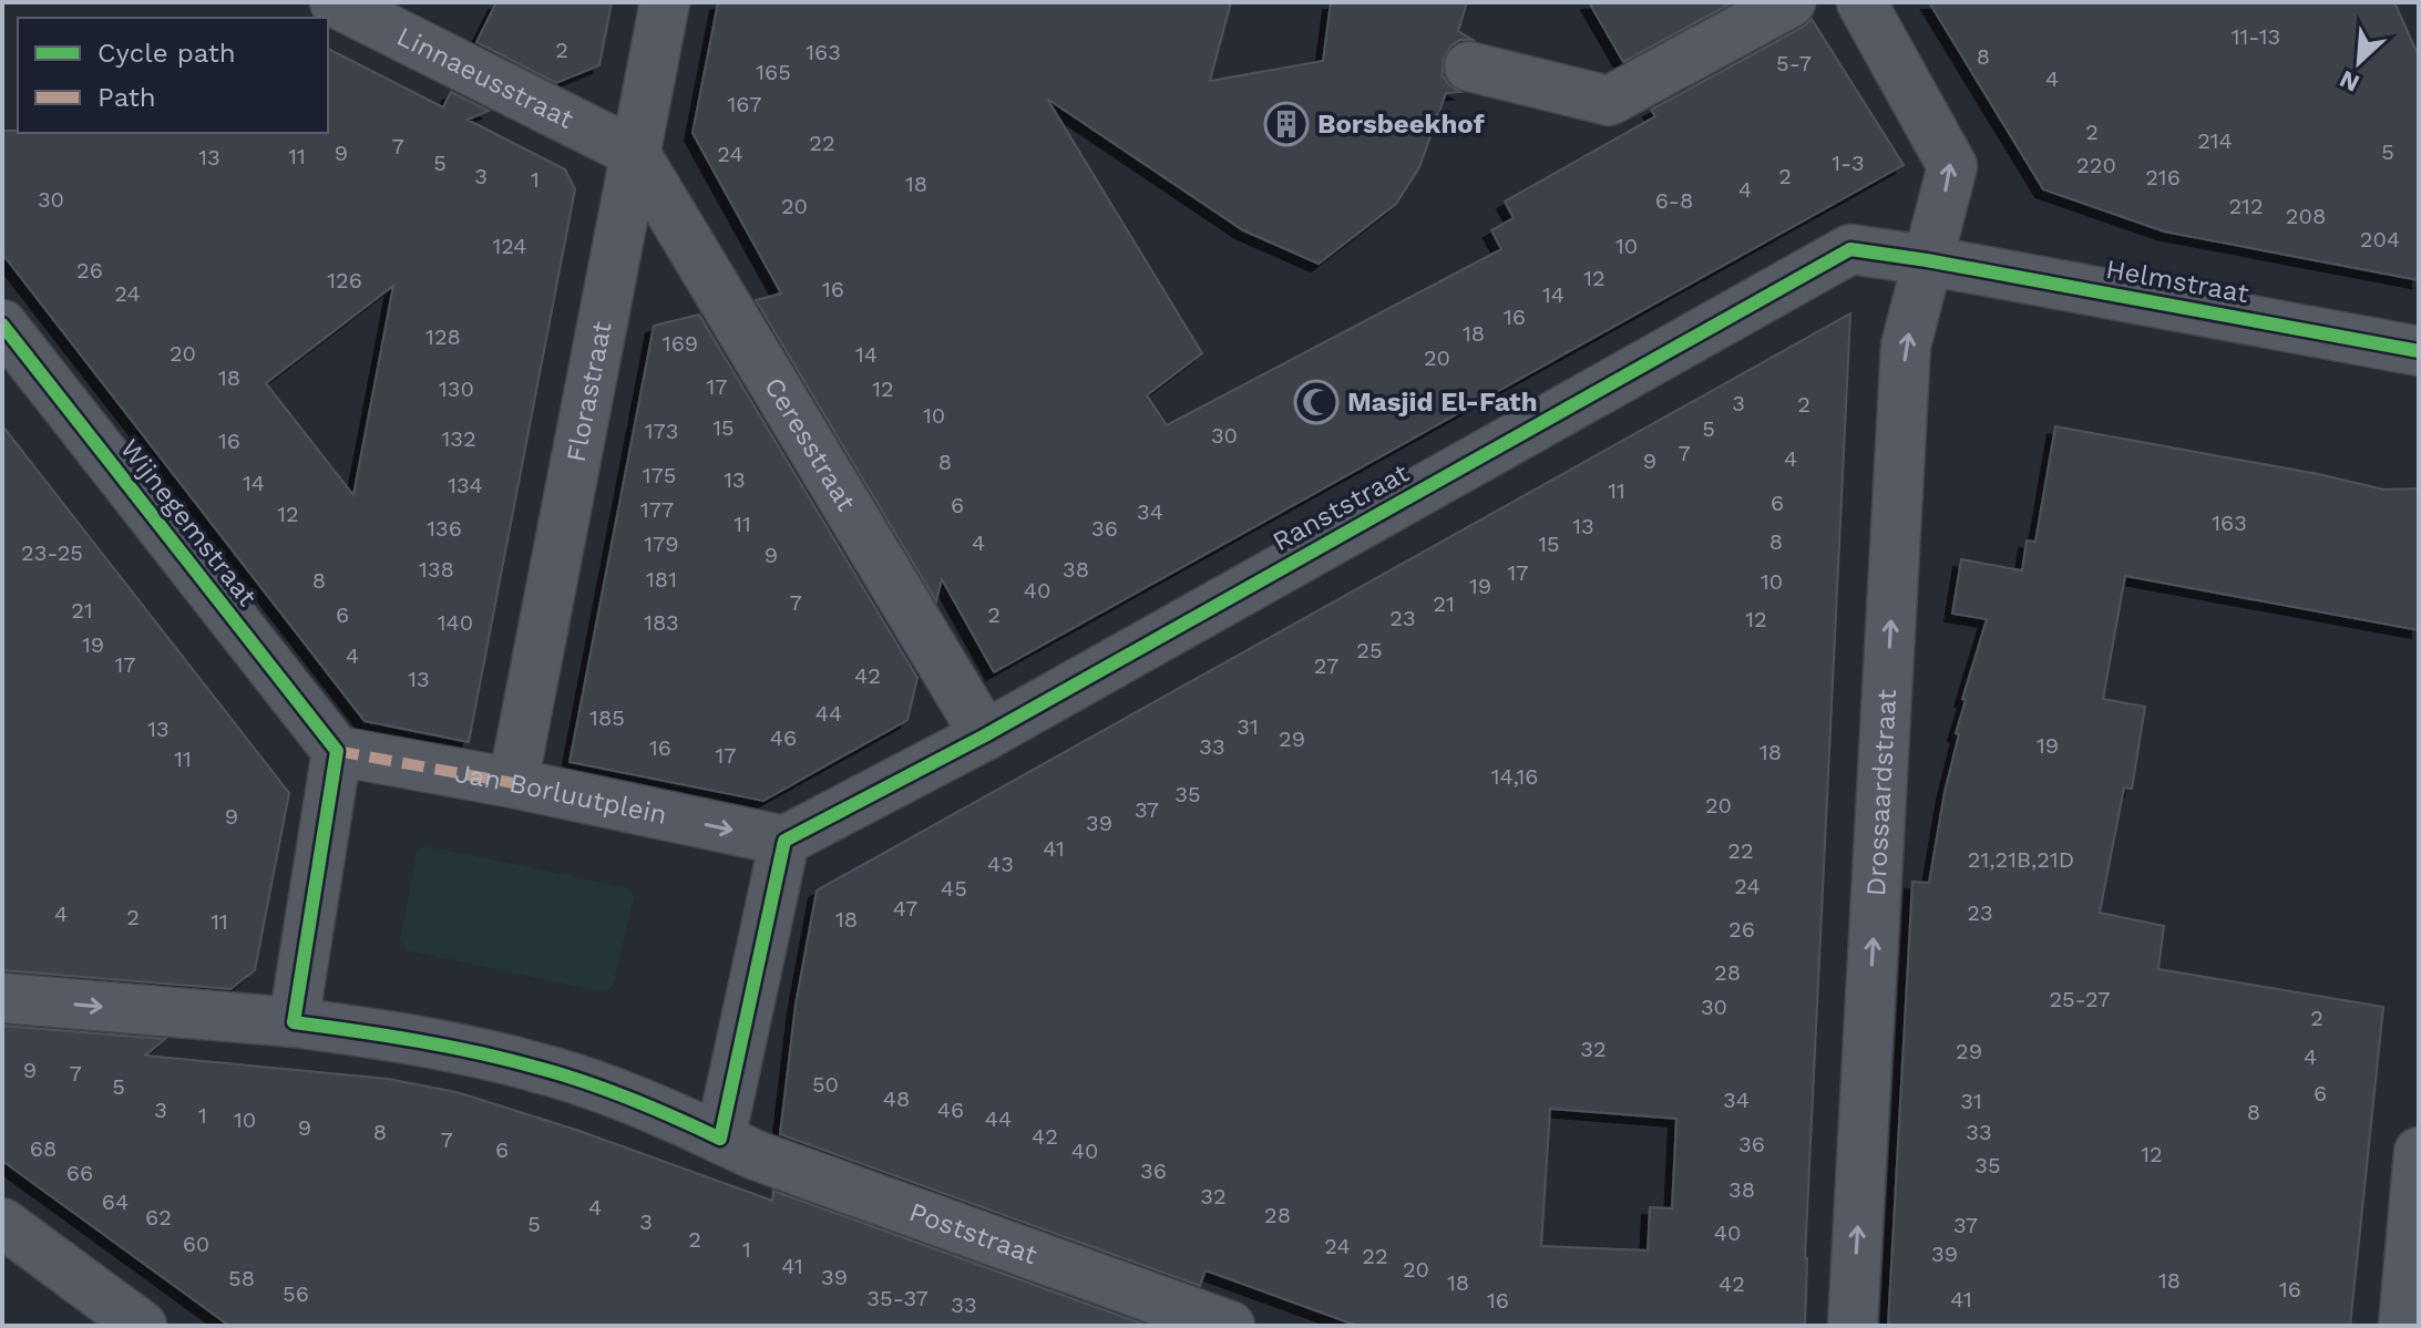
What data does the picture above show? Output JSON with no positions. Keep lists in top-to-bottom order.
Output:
{
  "streets": {
    "street": [
      "Linnaeusstraat",
      "Helmstraat",
      "Florastraat",
      "Ceresstraat",
      "Ranststraat",
      "Wijnegemstraat",
      "Drossaardstraat",
      "Jan Borluutplein",
      "Poststraat"
    ]
  },
  "crossings": [
    ["Linnaeusstraat", "Florastraat"],
    ["Linnaeusstraat", "Ceresstraat"],
    ["Helmstraat", "Ranststraat"],
    ["Helmstraat", "Drossaardstraat"],
    ["Florastraat", "Ceresstraat"],
    ["Florastraat", "Jan Borluutplein"],
    ["Ceresstraat", "Ranststraat"],
    ["Ranststraat", "Drossaardstraat"],
    ["Ranststraat", "Jan Borluutplein"],
    ["Wijnegemstraat", "Jan Borluutplein"]
  ],
  "one_way": ["Drossaardstraat", "Jan Borluutplein"],
  "places": {
    "building": ["Borsbeekhof"],
    "mosque": ["Masjid El-Fath"]
  },
  "house_numbers": [
    "11-13",
    "2",
    "163",
    "8",
    "5-7",
    "165",
    "4",
    "167",
    "2",
    "214",
    "22",
    "7",
    "5",
    "9",
    "24",
    "11",
    "13",
    "5",
    "1-3",
    "220",
    "3",
    "2",
    "216",
    "1",
    "18",
    "4",
    "30",
    "6-8",
    "20",
    "212",
    "208",
    "204",
    "124",
    "10",
    "26",
    "12",
    "126",
    "16",
    "24",
    "14",
    "16",
    "18",
    "128",
    "169",
    "20",
    "14",
    "20",
    "18",
    "17",
    "130",
    "12",
    "3",
    "2",
    "10",
    "15",
    "5",
    "173",
    "30",
    "132",
    "16",
    "7",
    "4",
    "9",
    "8",
    "175",
    "13",
    "14",
    "134",
    "11",
    "6",
    "6",
    "177",
    "34",
    "12",
    "163",
    "11",
    "13",
    "136",
    "36",
    "8",
    "4",
    "179",
    "15",
    "23-25",
    "9",
    "138",
    "38",
    "17",
    "181",
    "8",
    "10",
    "19",
    "40",
    "7",
    "21",
    "21",
    "6",
    "2",
    "23",
    "12",
    "140",
    "183",
    "19",
    "25",
    "4",
    "17",
    "27",
    "42",
    "13",
    "44",
    "185",
    "31",
    "13",
    "46",
    "29",
    "19",
    "33",
    "16",
    "18",
    "17",
    "11",
    "14,16",
    "35",
    "20",
    "37",
    "9",
    "39",
    "41",
    "22",
    "21,21B,21D",
    "43",
    "24",
    "45",
    "47",
    "23",
    "4",
    "2",
    "18",
    "11",
    "26",
    "28",
    "25-27",
    "30",
    "2",
    "32",
    "29",
    "4",
    "9",
    "7",
    "50",
    "5",
    "6",
    "48",
    "34",
    "31",
    "3",
    "46",
    "8",
    "1",
    "44",
    "10",
    "9",
    "8",
    "33",
    "42",
    "7",
    "36",
    "68",
    "6",
    "40",
    "12",
    "35",
    "36",
    "66",
    "38",
    "32",
    "64",
    "4",
    "28",
    "62",
    "3",
    "5",
    "37",
    "40",
    "2",
    "60",
    "24",
    "1",
    "39",
    "22",
    "41",
    "20",
    "39",
    "58",
    "18",
    "18",
    "42",
    "16",
    "56",
    "35-37",
    "41",
    "16",
    "33"
  ],
  "legend": ["Cycle path", "Path"],
  "north": "bottom left"
}
